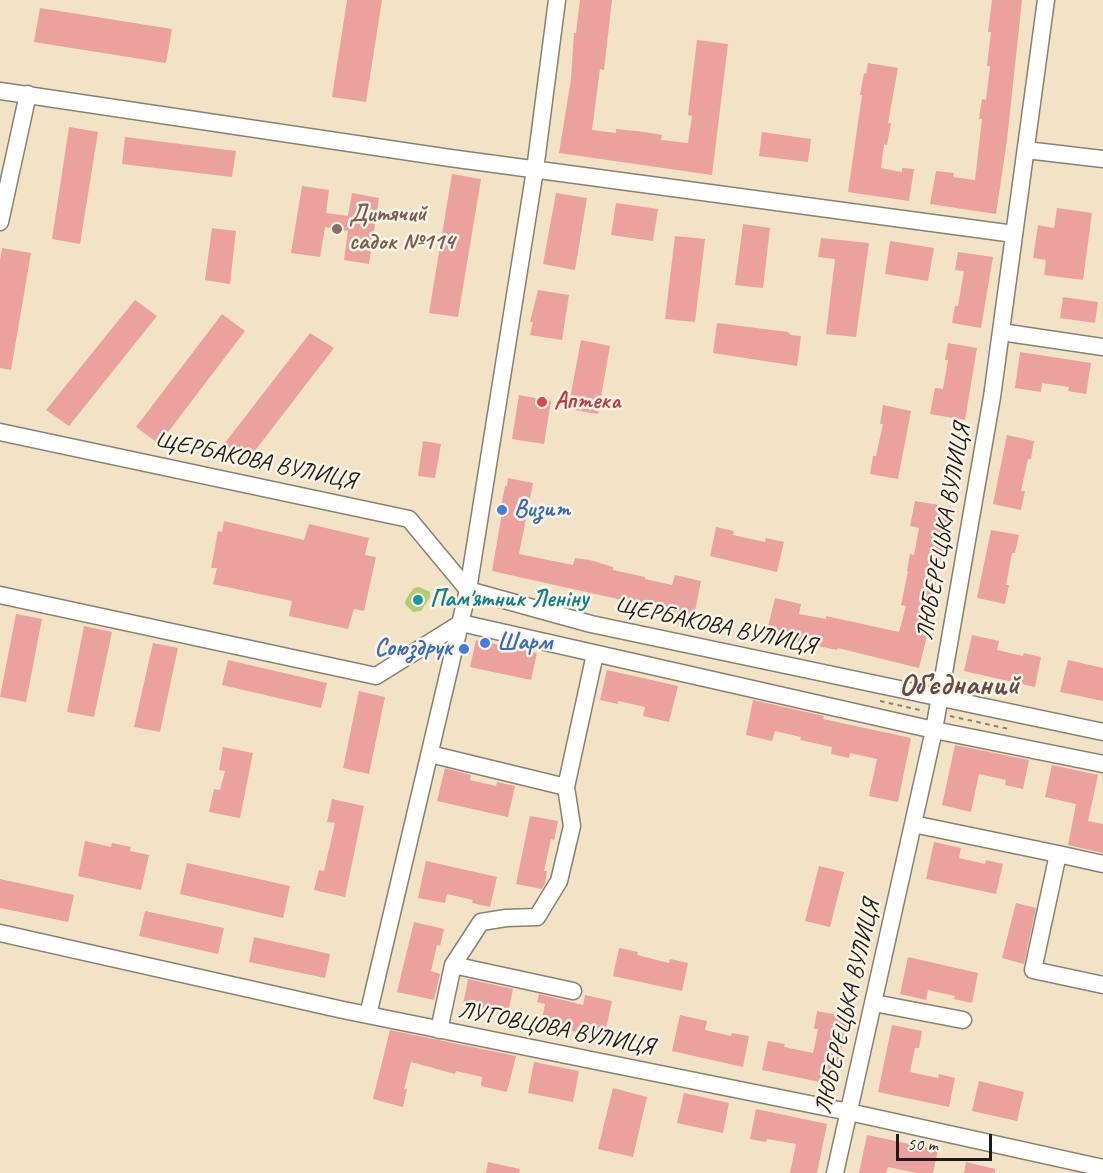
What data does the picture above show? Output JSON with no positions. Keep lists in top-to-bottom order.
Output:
{
  "streets": {
    "street": ["ЩЕРБАКОВА ВУЛИЦЯ", "ЛЮБЕРЕЦЬКА ВУЛИЦЯ", "ЛУГОВЦОВА ВУЛИЦЯ"]
  },
  "crossings": [
    ["ЩЕРБАКОВА ВУЛИЦЯ", "ЛЮБЕРЕЦЬКА ВУЛИЦЯ"],
    ["ЛЮБЕРЕЦЬКА ВУЛИЦЯ", "ЛУГОВЦОВА ВУЛИЦЯ"]
  ],
  "districts": ["Об’єднаний"],
  "places": [
    "Дитячий садок №114",
    "Аптека",
    "Визит",
    "Пам'ятник Леніну",
    "Шарм",
    "Союздрук"
  ],
  "scale_bar": "50 m"
}
